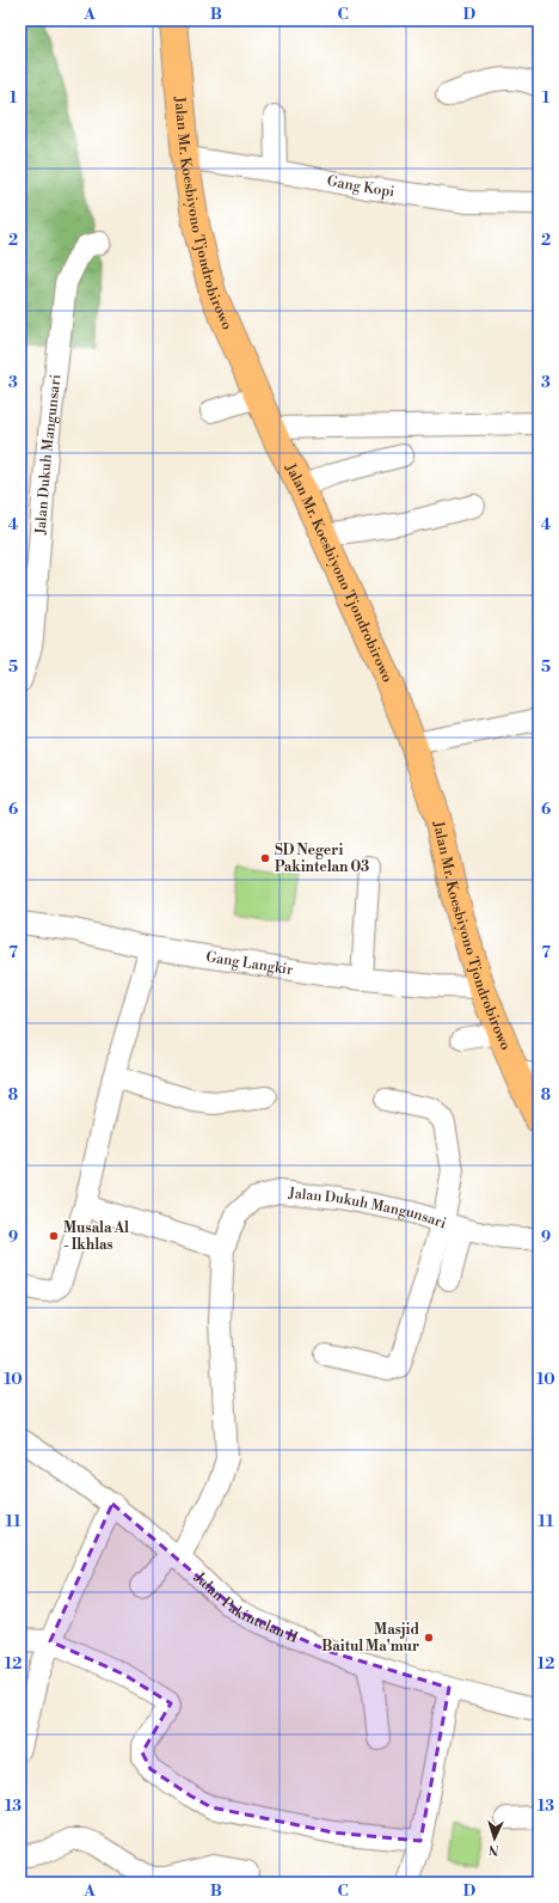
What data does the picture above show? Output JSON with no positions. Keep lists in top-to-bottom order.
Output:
{
  "streets": {
    "main road": ["Jalan Mr. Koesbiyono Tjondrobirowo"],
    "street": [
      "Gang Kopi",
      "Jalan Dukuh Mangunsari",
      "Gang Langkir",
      "Jalan Pakintelan II"
    ]
  },
  "crossings": [
    ["Gang Kopi", "Jalan Mr. Koesbiyono Tjondrobirowo"],
    ["Jalan Mr. Koesbiyono Tjondrobirowo", "Gang Langkir"],
    ["Jalan Dukuh Mangunsari", "Jalan Pakintelan II"]
  ],
  "places": ["SD Negeri Pakintelan 03", "Musala Al - Ikhlas", "Masjid Baitul Ma'mur"],
  "north": "bottom",
  "grid": {
    "columns": [
      "A",
      "B",
      "C",
      "D"
    ],
    "rows": [
      "1",
      "2",
      "3",
      "4",
      "5",
      "6",
      "7",
      "8",
      "9",
      "10",
      "11",
      "12",
      "13"
    ]
  }
}
